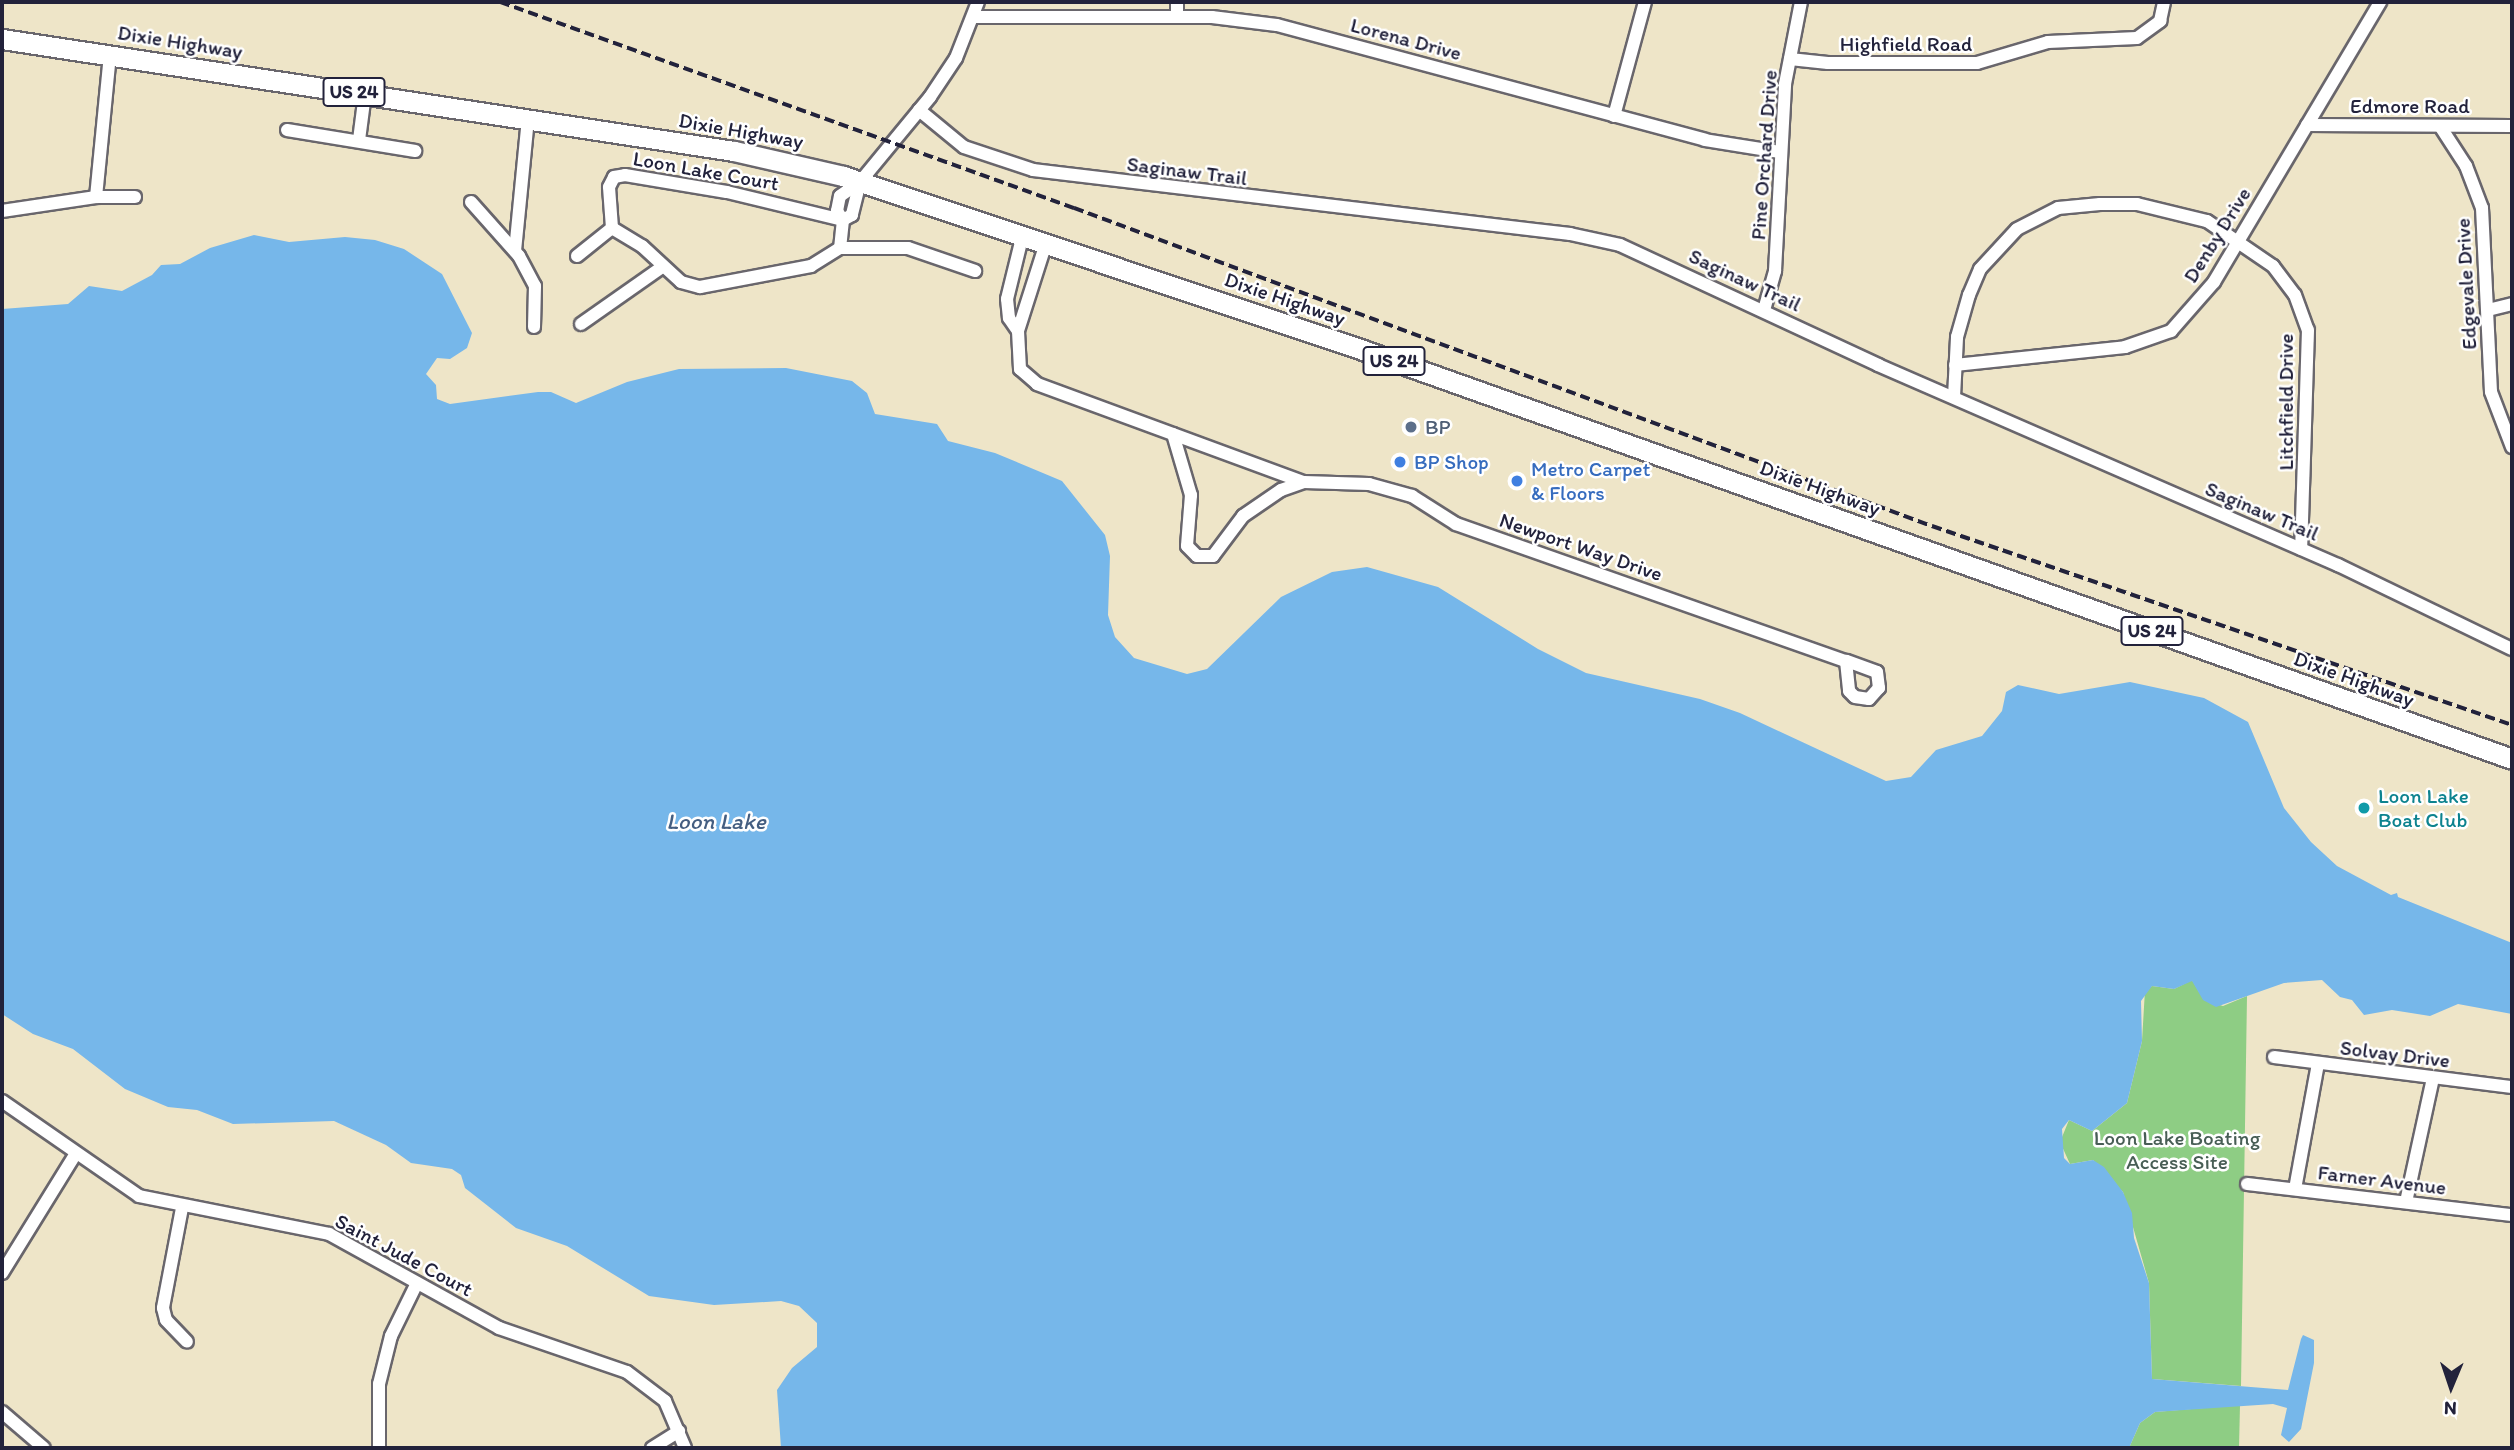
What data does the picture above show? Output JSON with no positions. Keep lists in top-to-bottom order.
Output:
{
  "streets": {
    "main road": ["Dixie Highway", "US 24"],
    "street": [
      "Lorena Drive",
      "Highfield Road",
      "Edmore Road",
      "Pine Orchard Drive",
      "Loon Lake Court",
      "Saginaw Trail",
      "Denby Drive",
      "Edgevale Drive",
      "Litchfield Drive",
      "Newport Way Drive",
      "Solvay Drive",
      "Farner Avenue",
      "Saint Jude Court"
    ]
  },
  "crossings": [
    ["Lorena Drive", "Pine Orchard Drive"],
    ["Dixie Highway", "Newport Way Drive"],
    ["Highfield Road", "Pine Orchard Drive"],
    ["Edmore Road", "Denby Drive"],
    ["Edmore Road", "Edgevale Drive"],
    ["Pine Orchard Drive", "Saginaw Trail"],
    ["Saginaw Trail", "Litchfield Drive"],
    ["Denby Drive", "Litchfield Drive"]
  ],
  "water": ["Loon Lake"],
  "parks": ["Loon Lake Boating Access Site"],
  "places": [
    "BP",
    "BP Shop",
    "Metro Carpet & Floors",
    "Loon Lake Boat Club"
  ],
  "north": "bottom"
}
